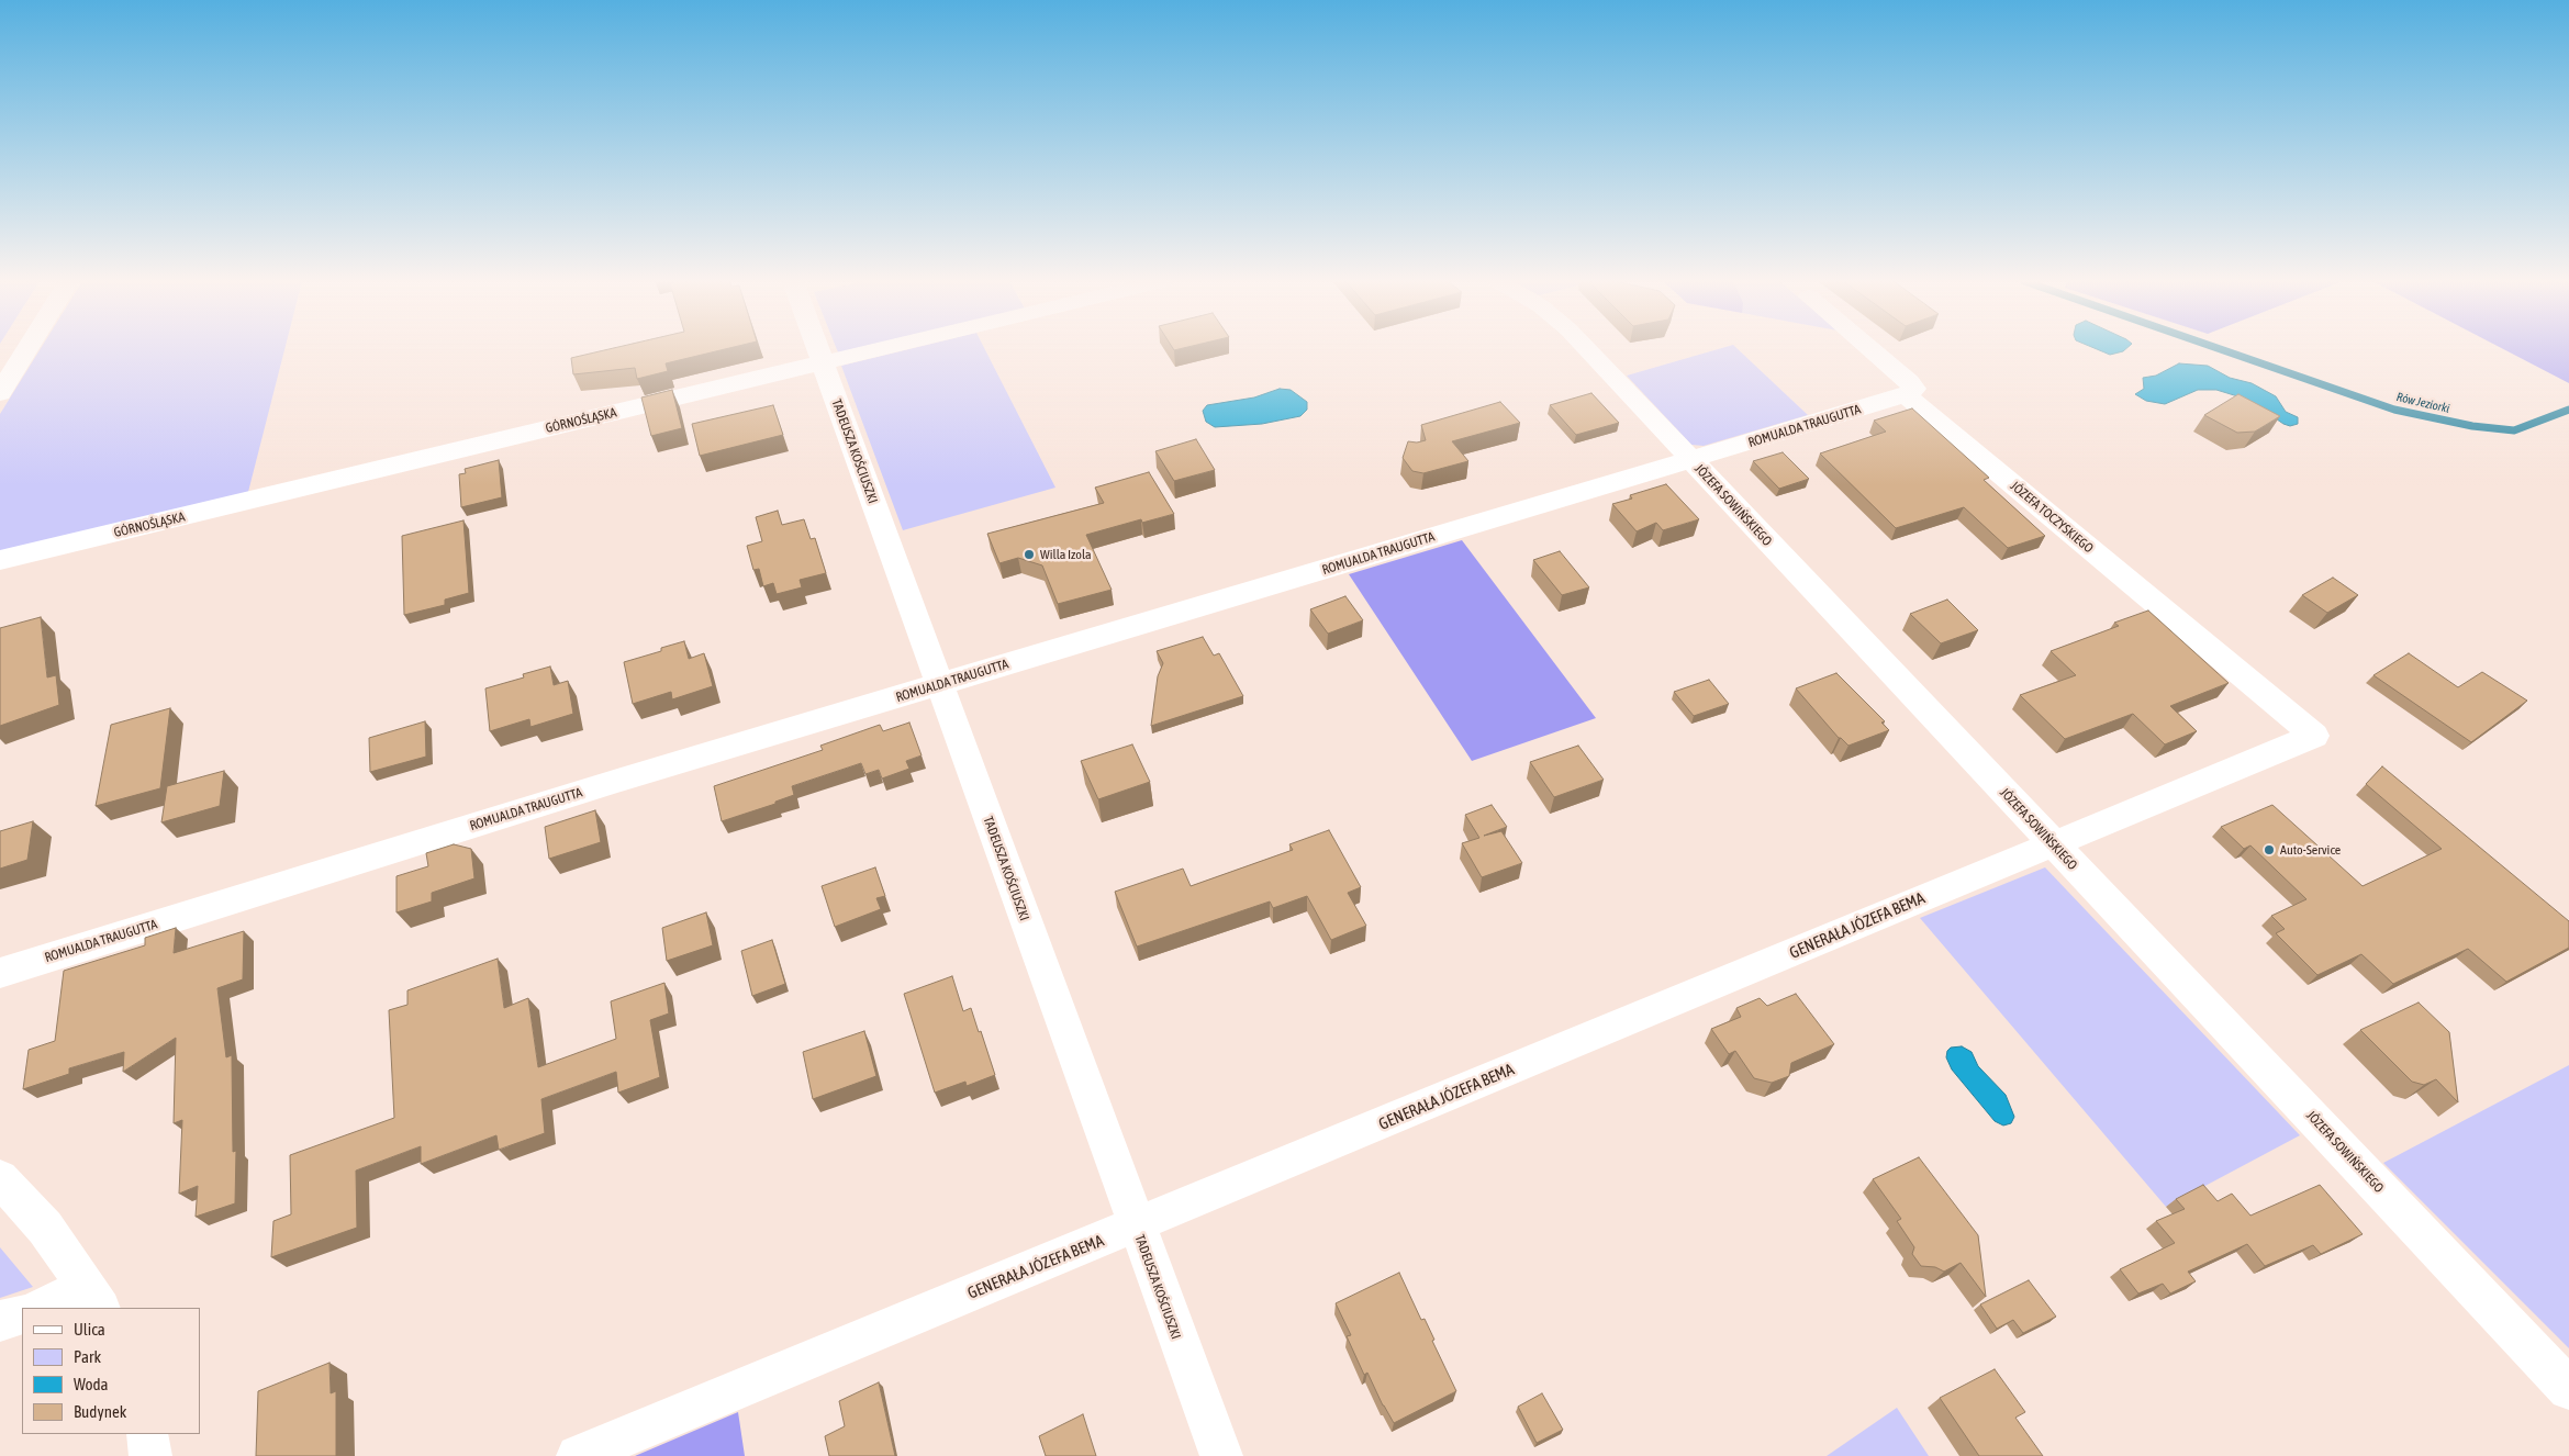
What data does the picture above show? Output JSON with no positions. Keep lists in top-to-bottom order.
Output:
{
  "streets": {
    "street": [
      "GÓRNOŚLĄSKA",
      "ROMUALDA TRAUGUTTA",
      "TADEUSZA KOŚCIUSZKI",
      "JÓZEFA SOWIŃSKIEGO",
      "JÓZEFA TOCZYSKIEGO",
      "GENERAŁA JÓZEFA BEMA"
    ]
  },
  "crossings": [
    ["GÓRNOŚLĄSKA", "TADEUSZA KOŚCIUSZKI"],
    ["ROMUALDA TRAUGUTTA", "TADEUSZA KOŚCIUSZKI"],
    ["ROMUALDA TRAUGUTTA", "JÓZEFA SOWIŃSKIEGO"],
    ["ROMUALDA TRAUGUTTA", "JÓZEFA TOCZYSKIEGO"],
    ["TADEUSZA KOŚCIUSZKI", "GENERAŁA JÓZEFA BEMA"],
    ["JÓZEFA SOWIŃSKIEGO", "GENERAŁA JÓZEFA BEMA"],
    ["JÓZEFA TOCZYSKIEGO", "GENERAŁA JÓZEFA BEMA"]
  ],
  "water": ["Rów Jeziorki"],
  "places": ["Willa Izola", "Auto-Service"],
  "legend": [
    "Ulica",
    "Park",
    "Woda",
    "Budynek"
  ]
}
